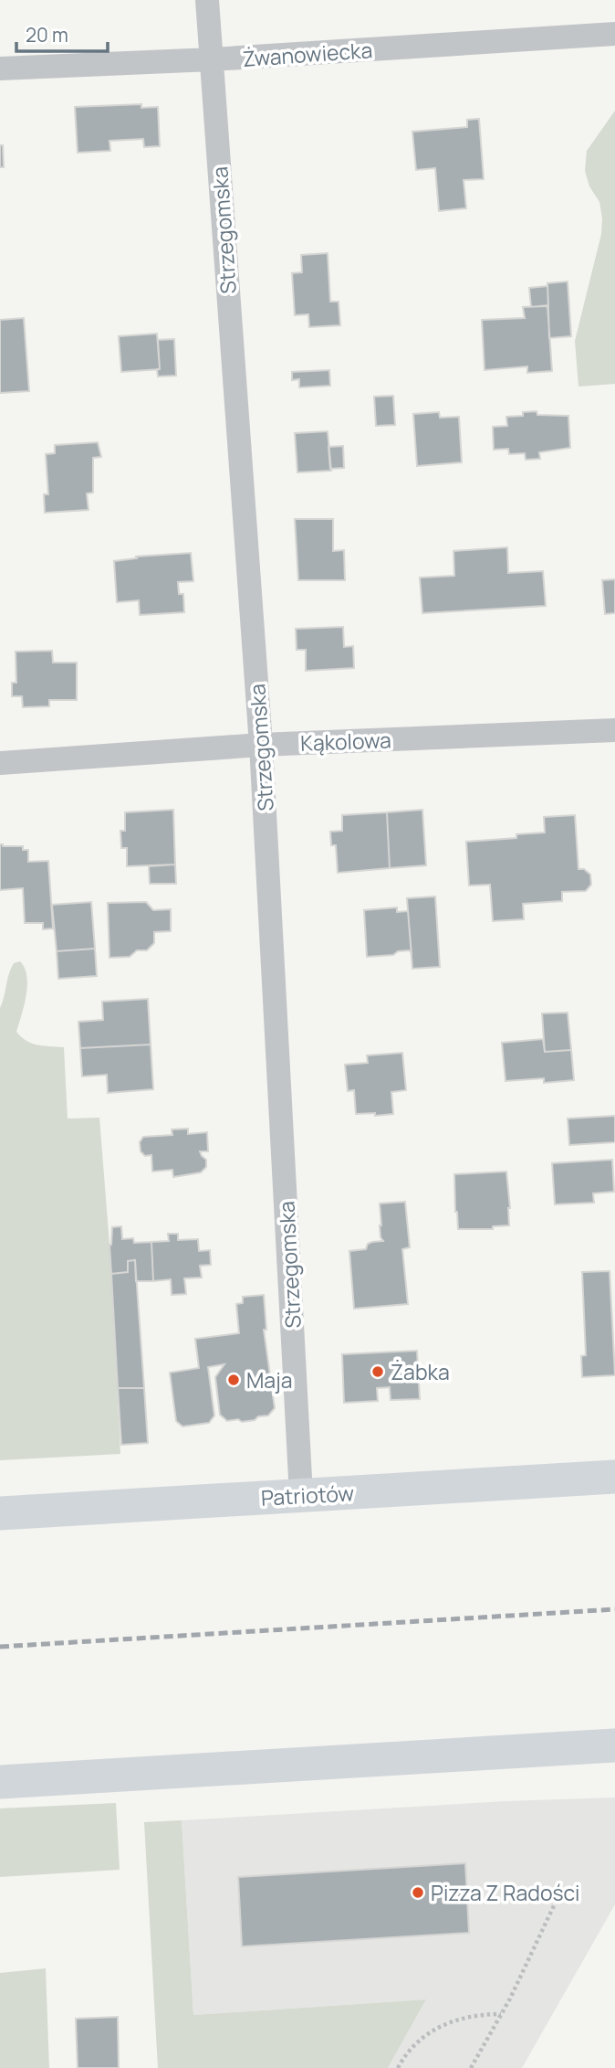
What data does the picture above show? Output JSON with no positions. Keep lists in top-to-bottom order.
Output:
{
  "streets": {
    "main road": ["Patriotów"],
    "street": ["Żwanowiecka", "Strzegomska", "Kąkolowa"]
  },
  "crossings": [
    ["Żwanowiecka", "Strzegomska"],
    ["Strzegomska", "Kąkolowa"],
    ["Strzegomska", "Patriotów"]
  ],
  "places": ["Żabka", "Maja", "Pizza Z Radości"],
  "scale_bar": "20 m"
}
